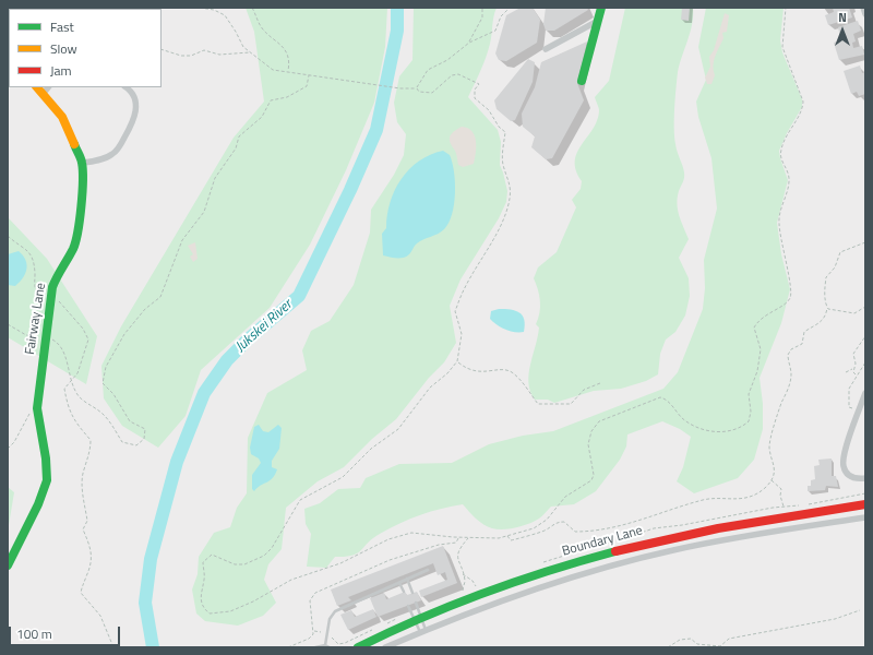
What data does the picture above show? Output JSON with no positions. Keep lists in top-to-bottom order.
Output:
{
  "streets": {
    "street": ["Fairway Lane", "Boundary Lane"]
  },
  "water": ["Jukskei River"],
  "legend": ["Fast", "Slow", "Jam"],
  "scale_bar": "100 m",
  "north": "top"
}
